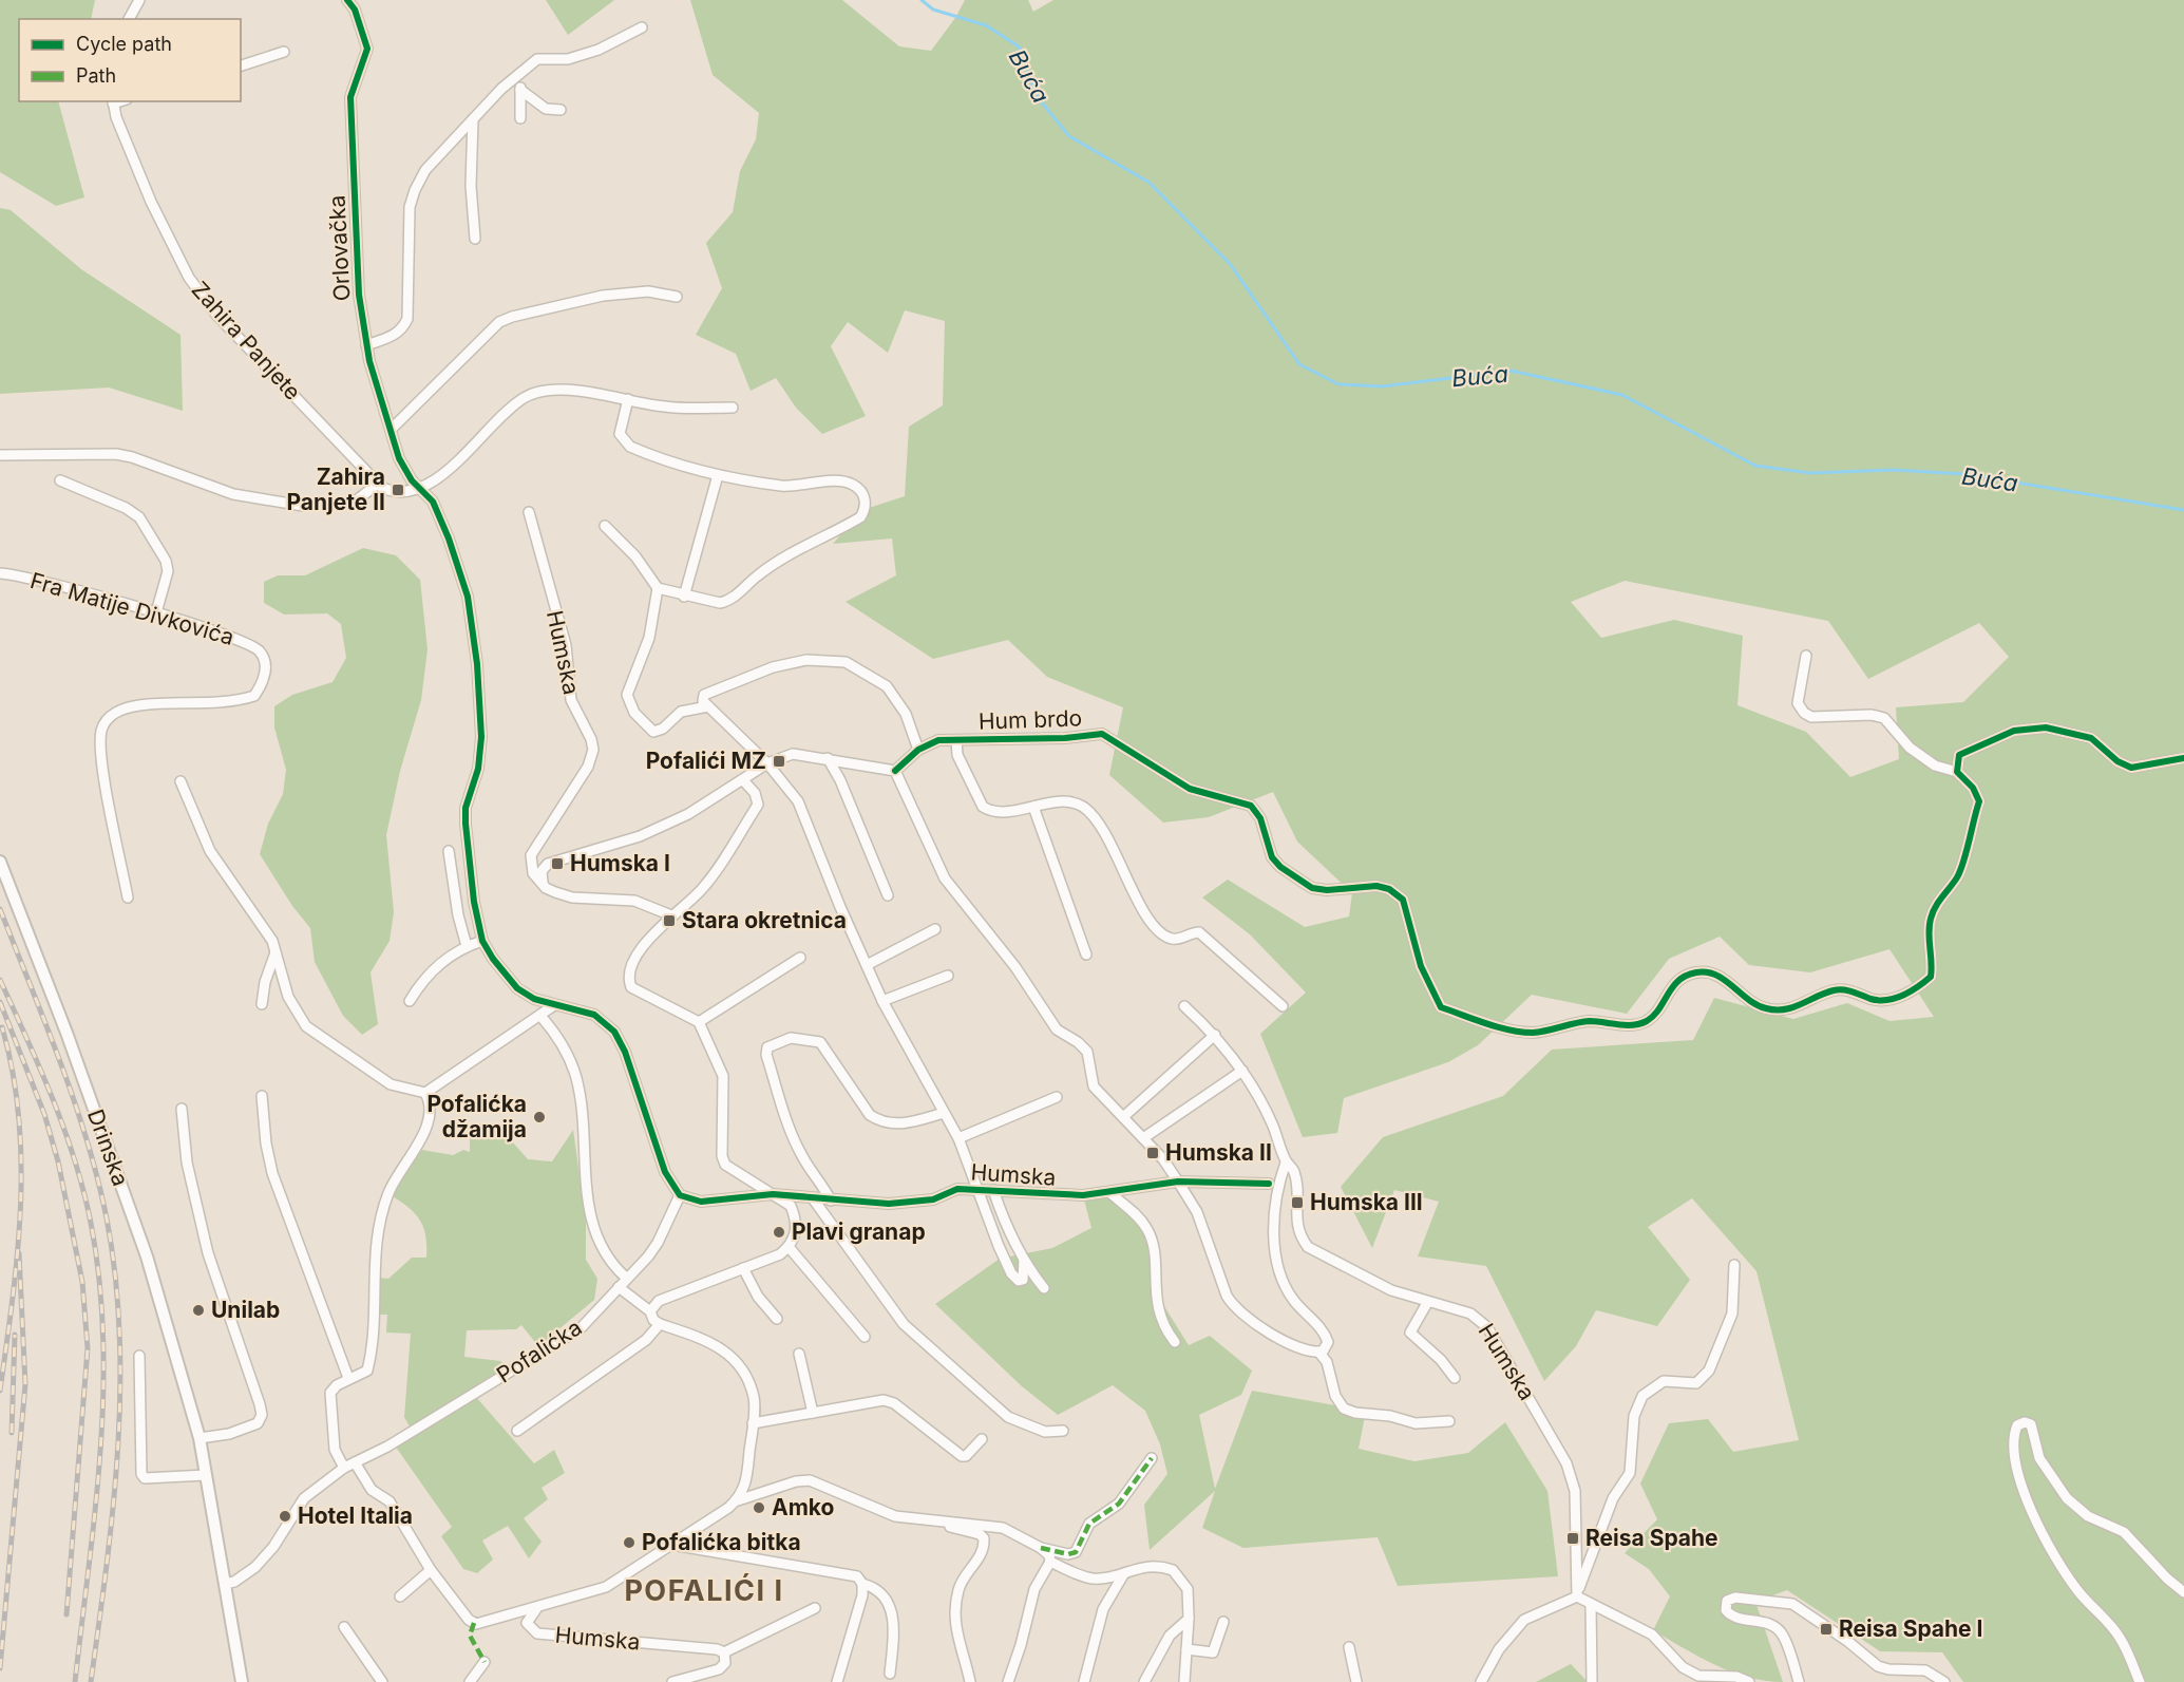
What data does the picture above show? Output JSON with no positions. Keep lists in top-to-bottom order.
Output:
{
  "streets": {
    "main road": ["Drinska"],
    "street": [
      "Orlovačka",
      "Zahira Panjete",
      "Fra Matije Divkovića",
      "Humska",
      "Hum brdo",
      "Pofalićka"
    ]
  },
  "crossings": [
    ["Drinska", "Pofalićka"]
  ],
  "districts": ["POFALIĆI I"],
  "water": ["Buća"],
  "places": {
    "transit": [
      "Zahira Panjete II",
      "Pofalići MZ",
      "Humska I",
      "Stara okretnica",
      "Humska II",
      "Humska III",
      "Reisa Spahe",
      "Reisa Spahe I"
    ],
    "other": [
      "Pofalićka džamija",
      "Plavi granap",
      "Unilab",
      "Amko",
      "Hotel Italia",
      "Pofalićka bitka"
    ]
  },
  "legend": ["Cycle path", "Path"]
}
